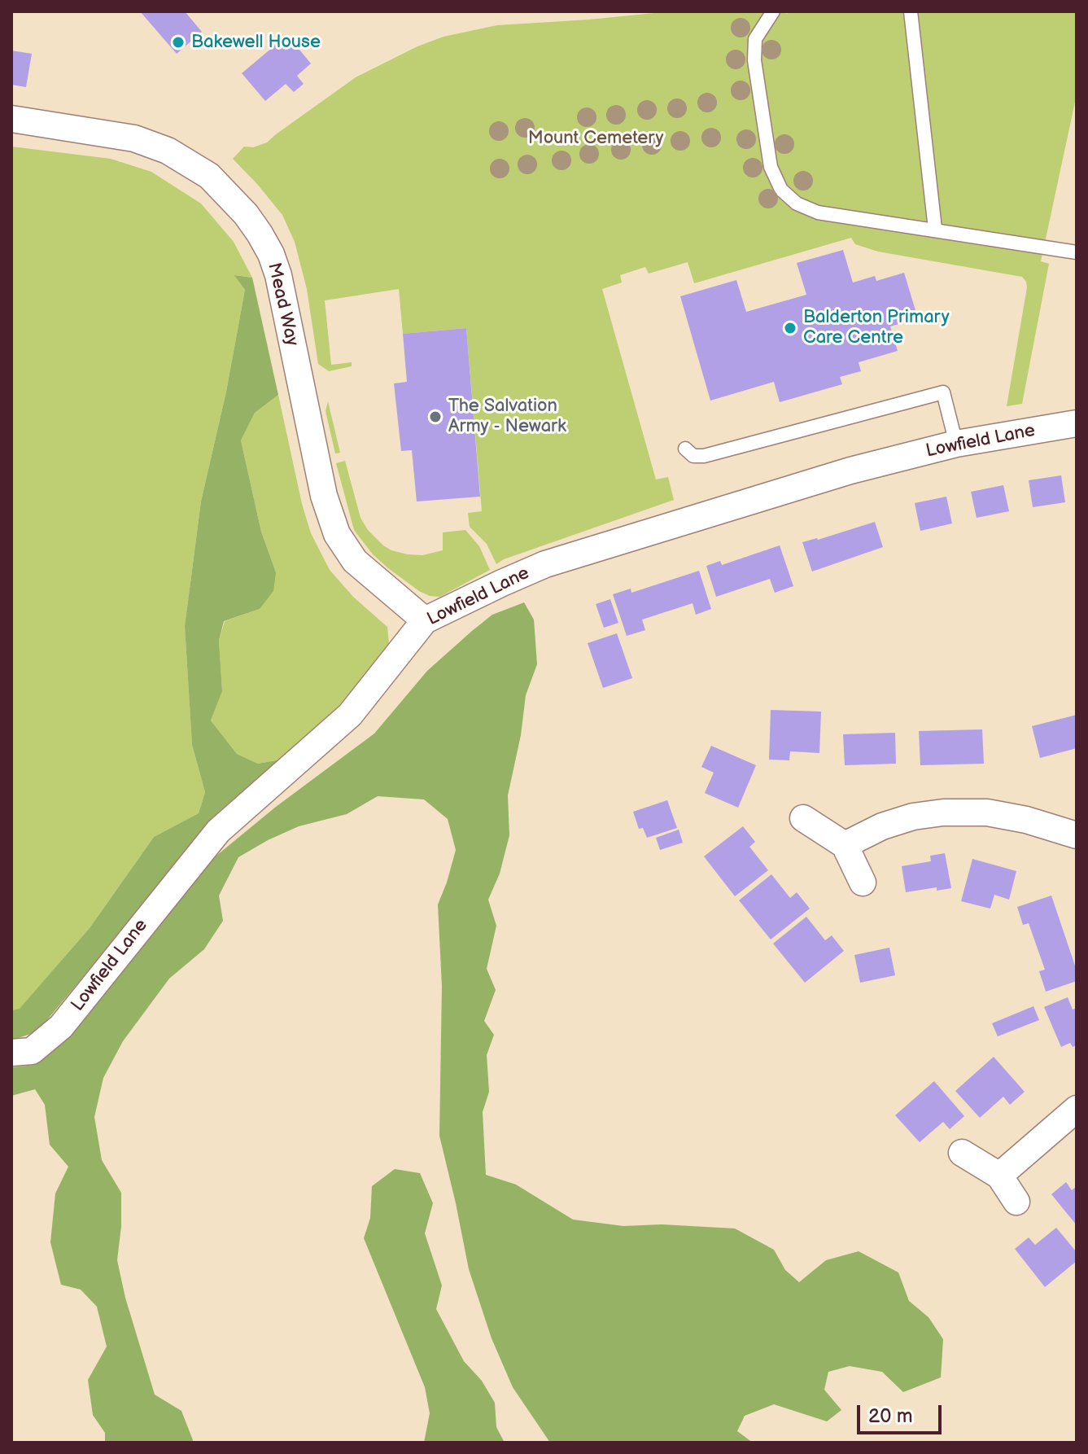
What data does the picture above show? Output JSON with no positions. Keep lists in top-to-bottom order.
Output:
{
  "streets": {
    "street": ["Mead Way", "Lowfield Lane"]
  },
  "crossings": [
    ["Mead Way", "Lowfield Lane"]
  ],
  "parks": ["Mount Cemetery"],
  "places": ["Bakewell House", "Balderton Primary Care Centre", "The Salvation Army - Newark"],
  "scale_bar": "20 m"
}
